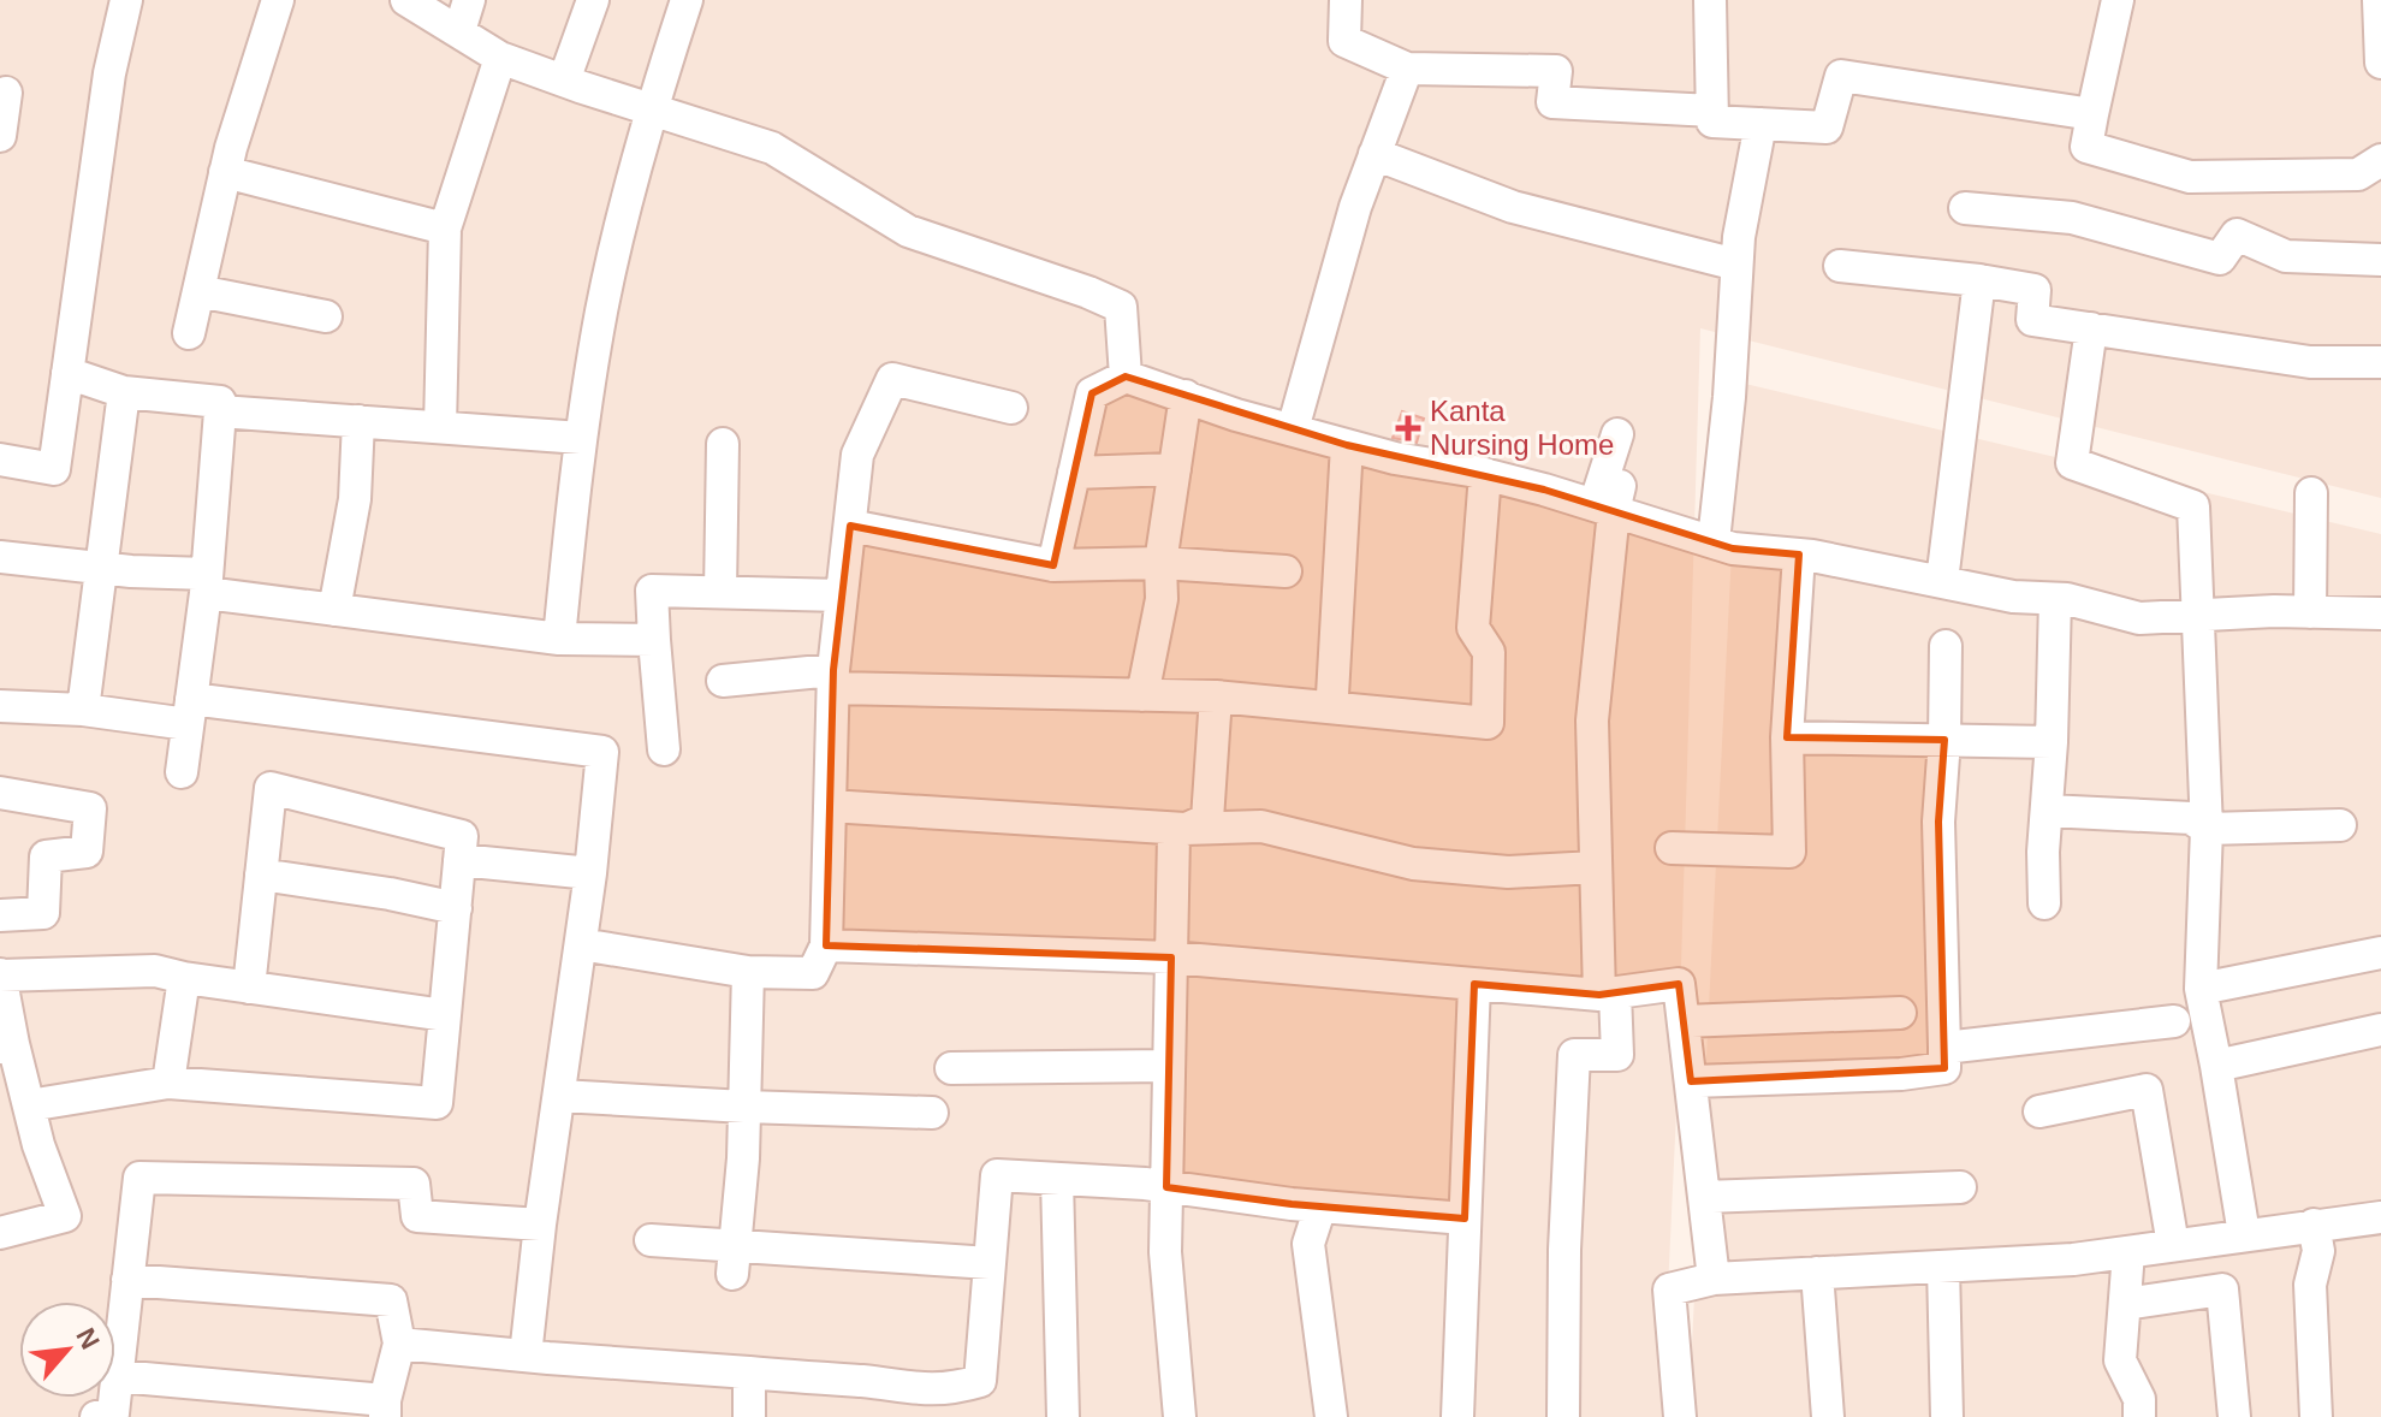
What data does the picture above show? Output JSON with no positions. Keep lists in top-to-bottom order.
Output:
{
  "places": {
    "health": ["Kanta Nursing Home"]
  },
  "north": "top right"
}
